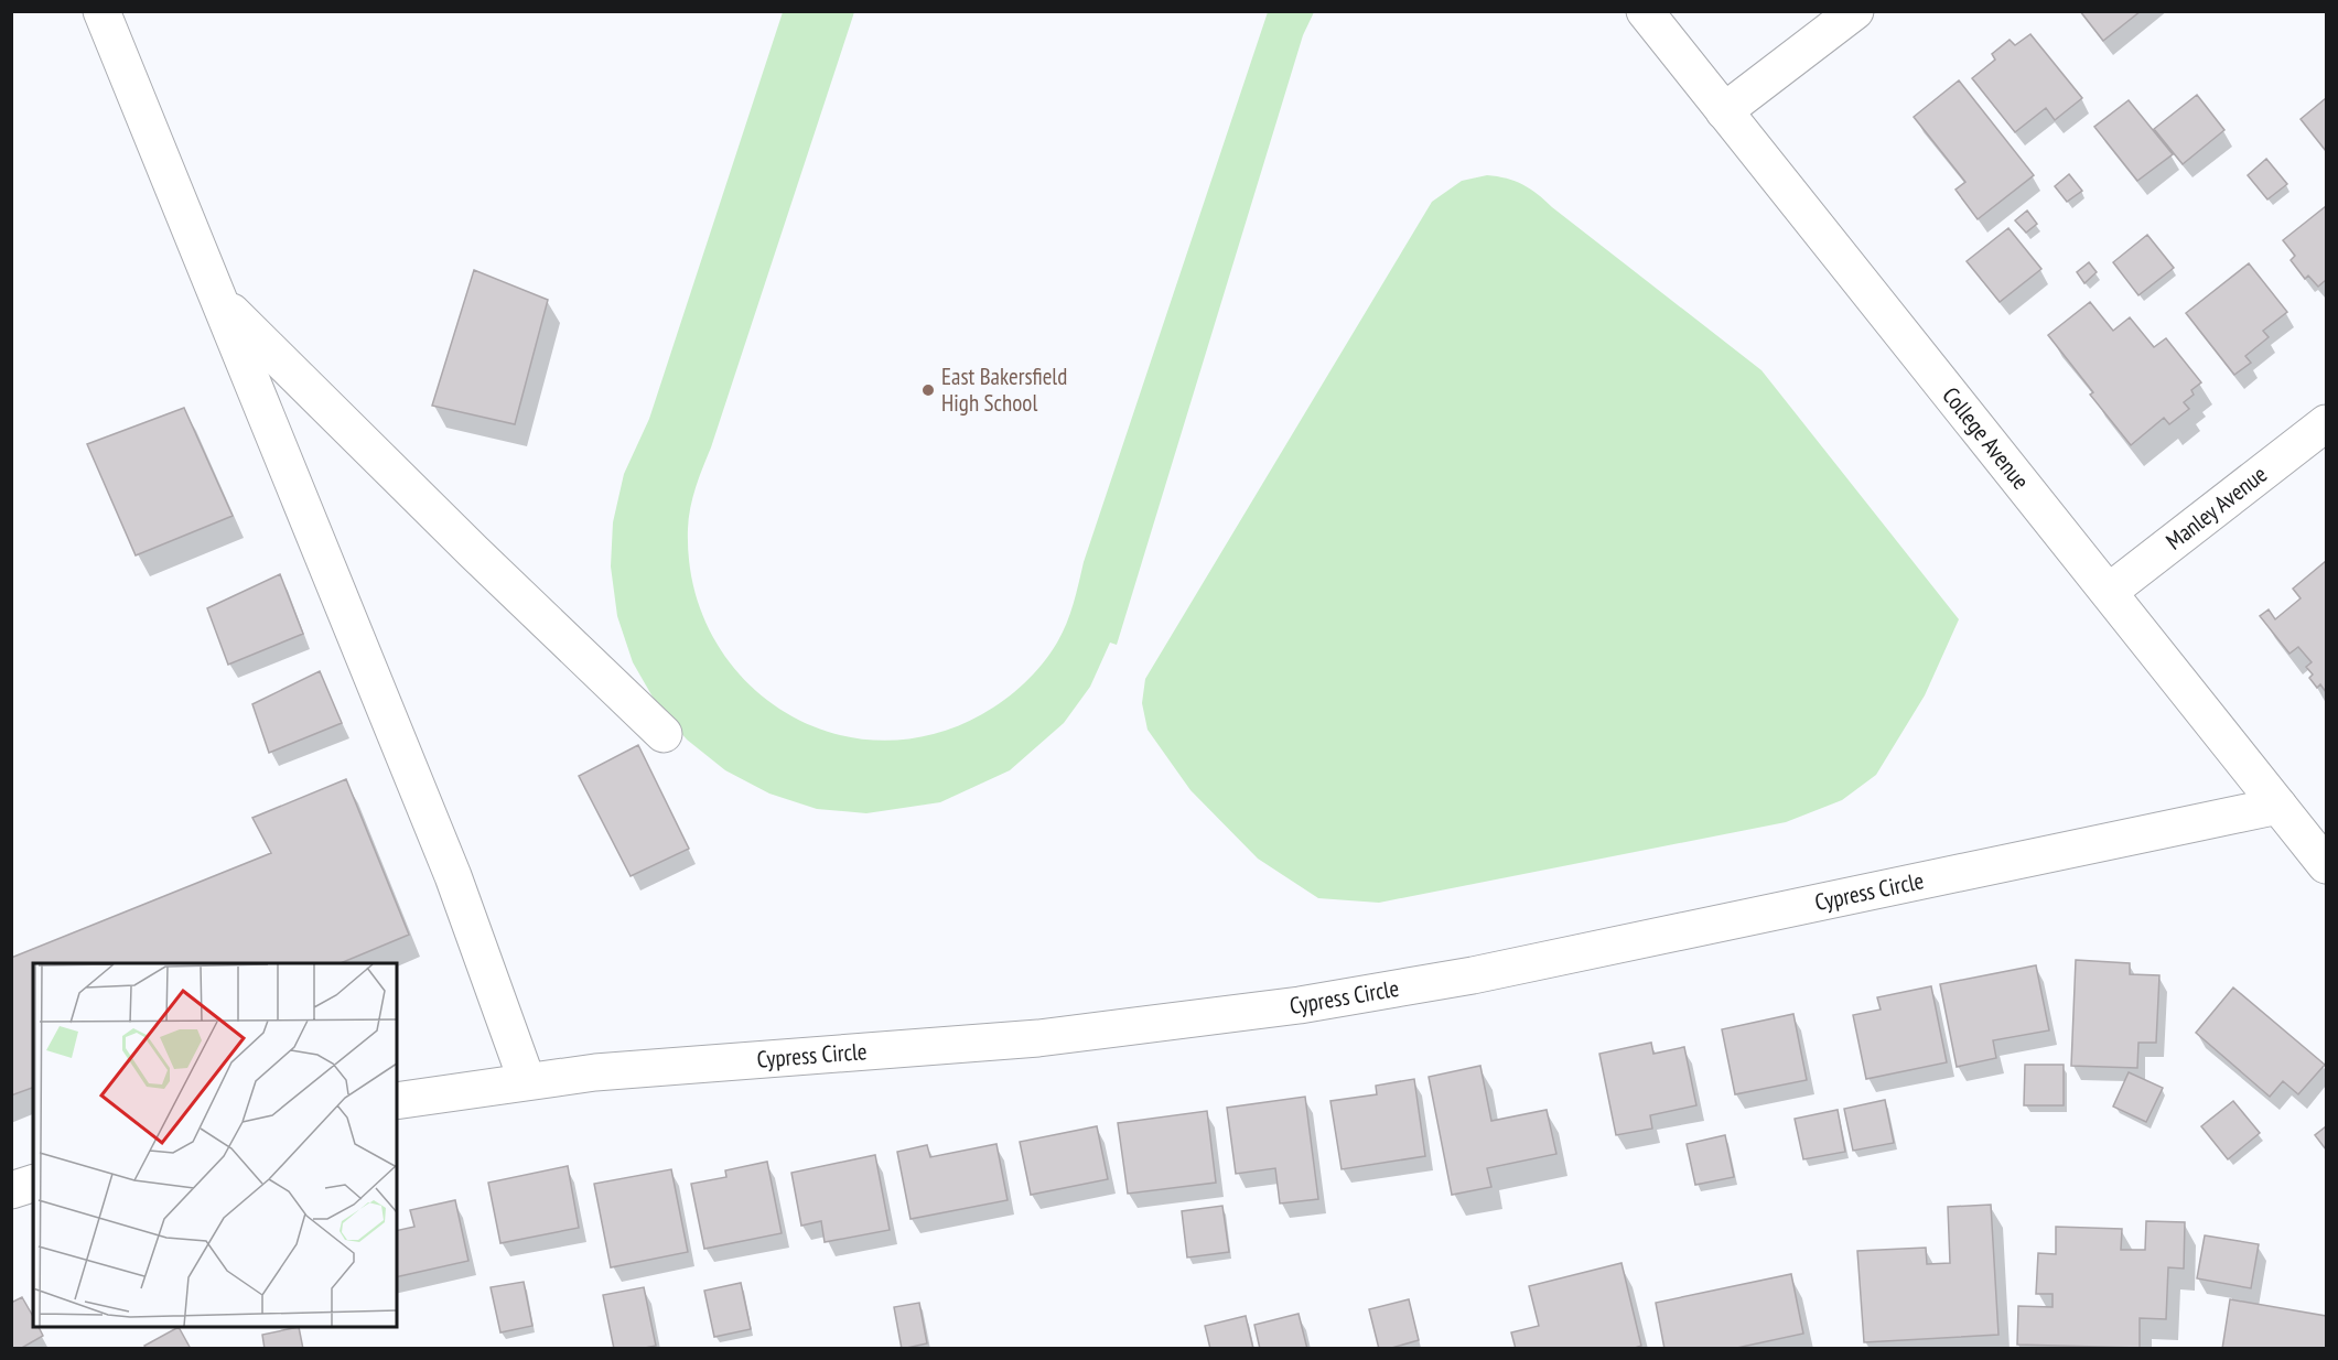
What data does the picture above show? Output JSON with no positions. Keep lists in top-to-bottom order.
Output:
{
  "streets": {
    "street": ["College Avenue", "Manley Avenue", "Cypress Circle"]
  },
  "crossings": [
    ["College Avenue", "Manley Avenue"],
    ["College Avenue", "Cypress Circle"]
  ],
  "places": ["East Bakersfield High School"]
}
